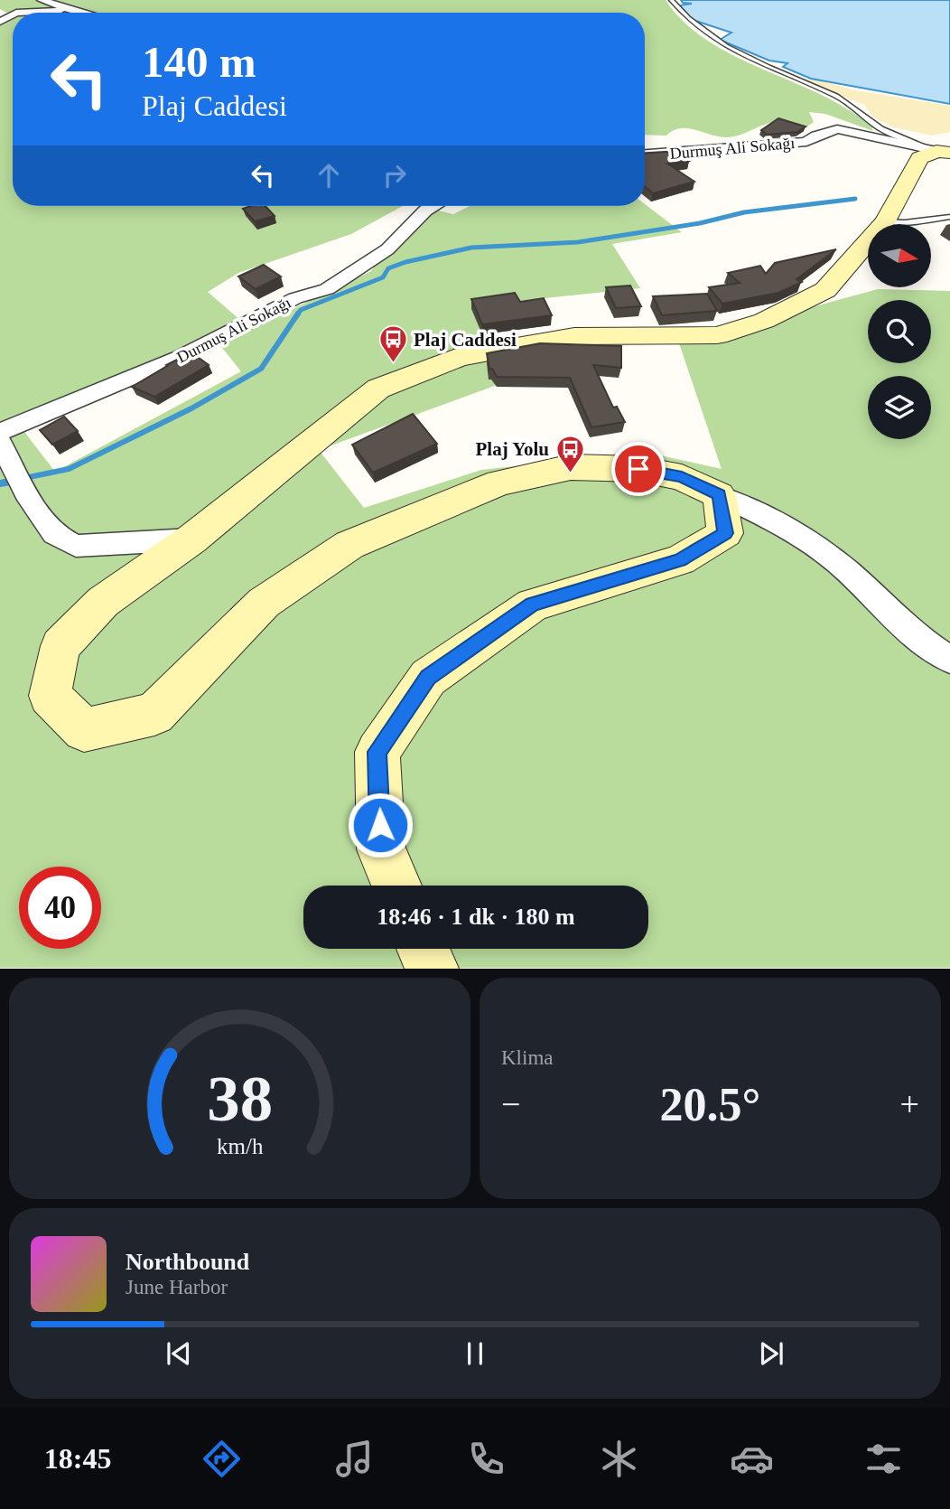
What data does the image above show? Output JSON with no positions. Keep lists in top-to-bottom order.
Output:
{
  "streets": {
    "street": ["Durmuş Ali Sokağı"]
  },
  "places": {
    "bus stop": ["Plaj Caddesi", "Plaj Yolu"]
  },
  "north": "right",
  "page": {
    "turn": ["140 m", "Plaj Caddesi"],
    "limit": "40",
    "trip": "18:46 · 1 dk · 180 m",
    "tile": "Klima",
    "heat": ["−", "20.5°", "+"],
    "song": ["Northbound", "June Harbor"],
    "tabs": "18:45",
    "gauge": ["38", "km/h"]
  }
}
